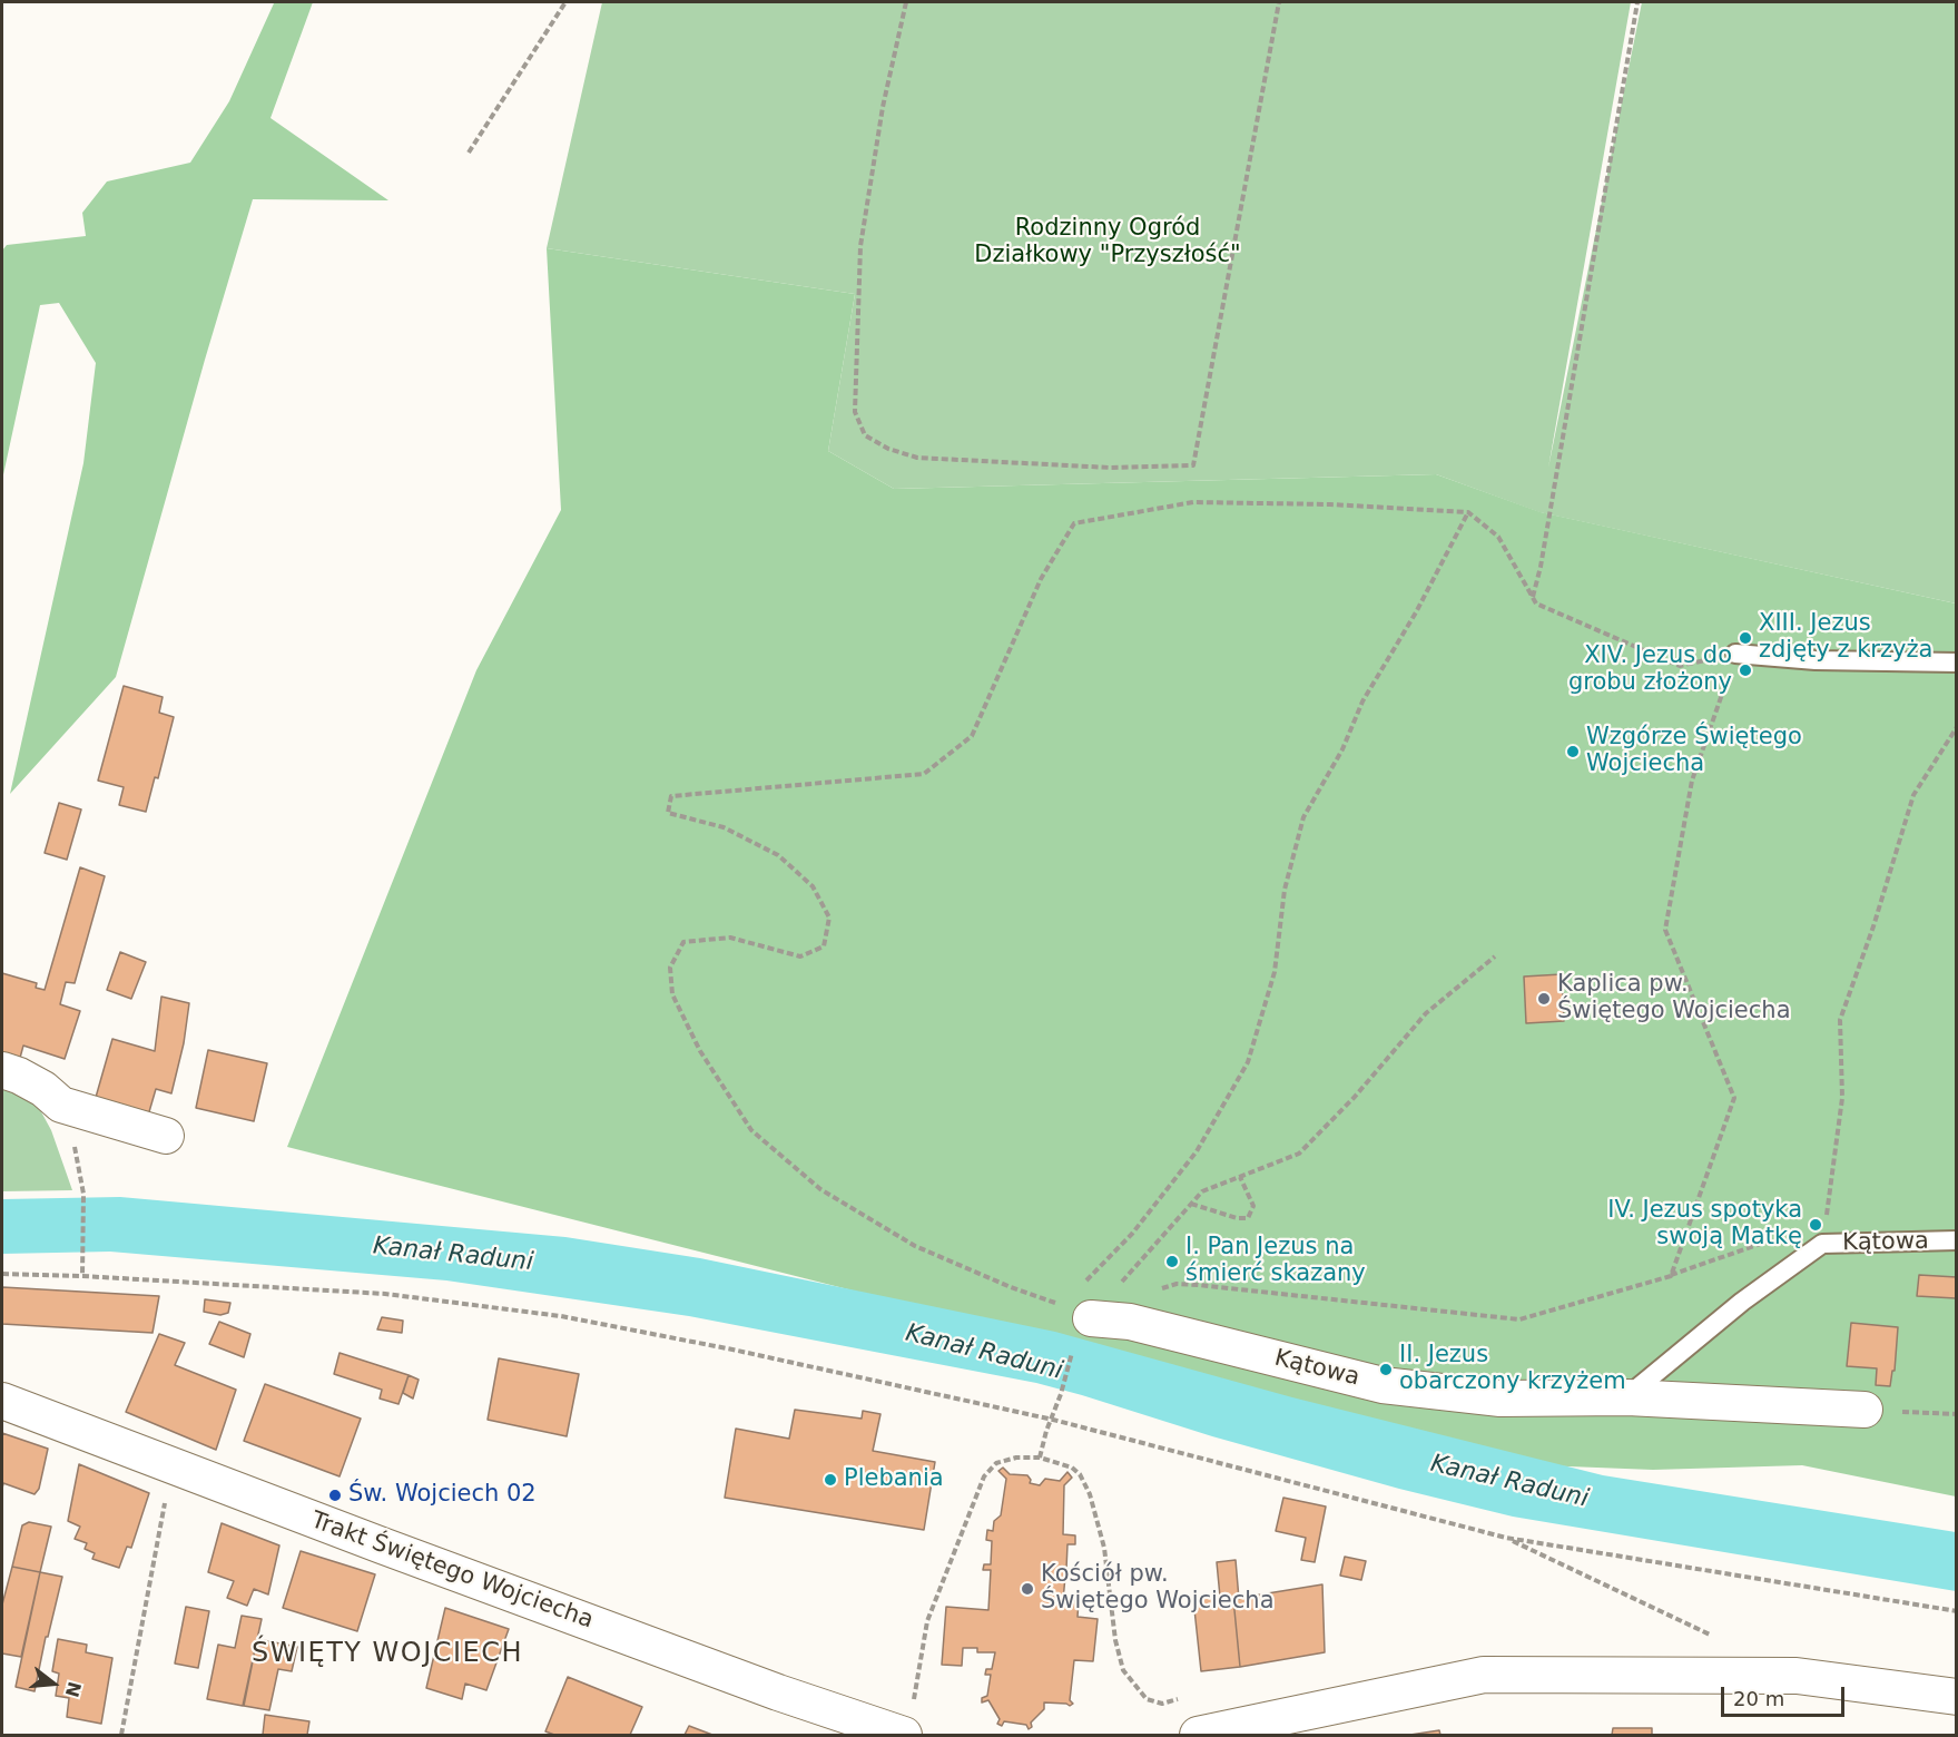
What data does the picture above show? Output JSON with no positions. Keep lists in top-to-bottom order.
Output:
{
  "streets": {
    "street": ["Kątowa", "Trakt Świętego Wojciecha"]
  },
  "districts": ["ŚWIĘTY WOJCIECH"],
  "water": ["Kanał Raduni"],
  "parks": ["Rodzinny Ogród Działkowy \"Przyszłość\""],
  "places": [
    "XIII. Jezus zdjęty z krzyża",
    "XIV. Jezus do grobu złożony",
    "Wzgórze Świętego Wojciecha",
    "Kaplica pw. Świętego Wojciecha",
    "IV. Jezus spotyka swoją Matkę",
    "I. Pan Jezus na śmierć skazany",
    "II. Jezus obarczony krzyżem",
    "Plebania",
    "Św. Wojciech 02",
    "Kościół pw. Świętego Wojciecha"
  ],
  "scale_bar": "20 m",
  "north": "right"
}
